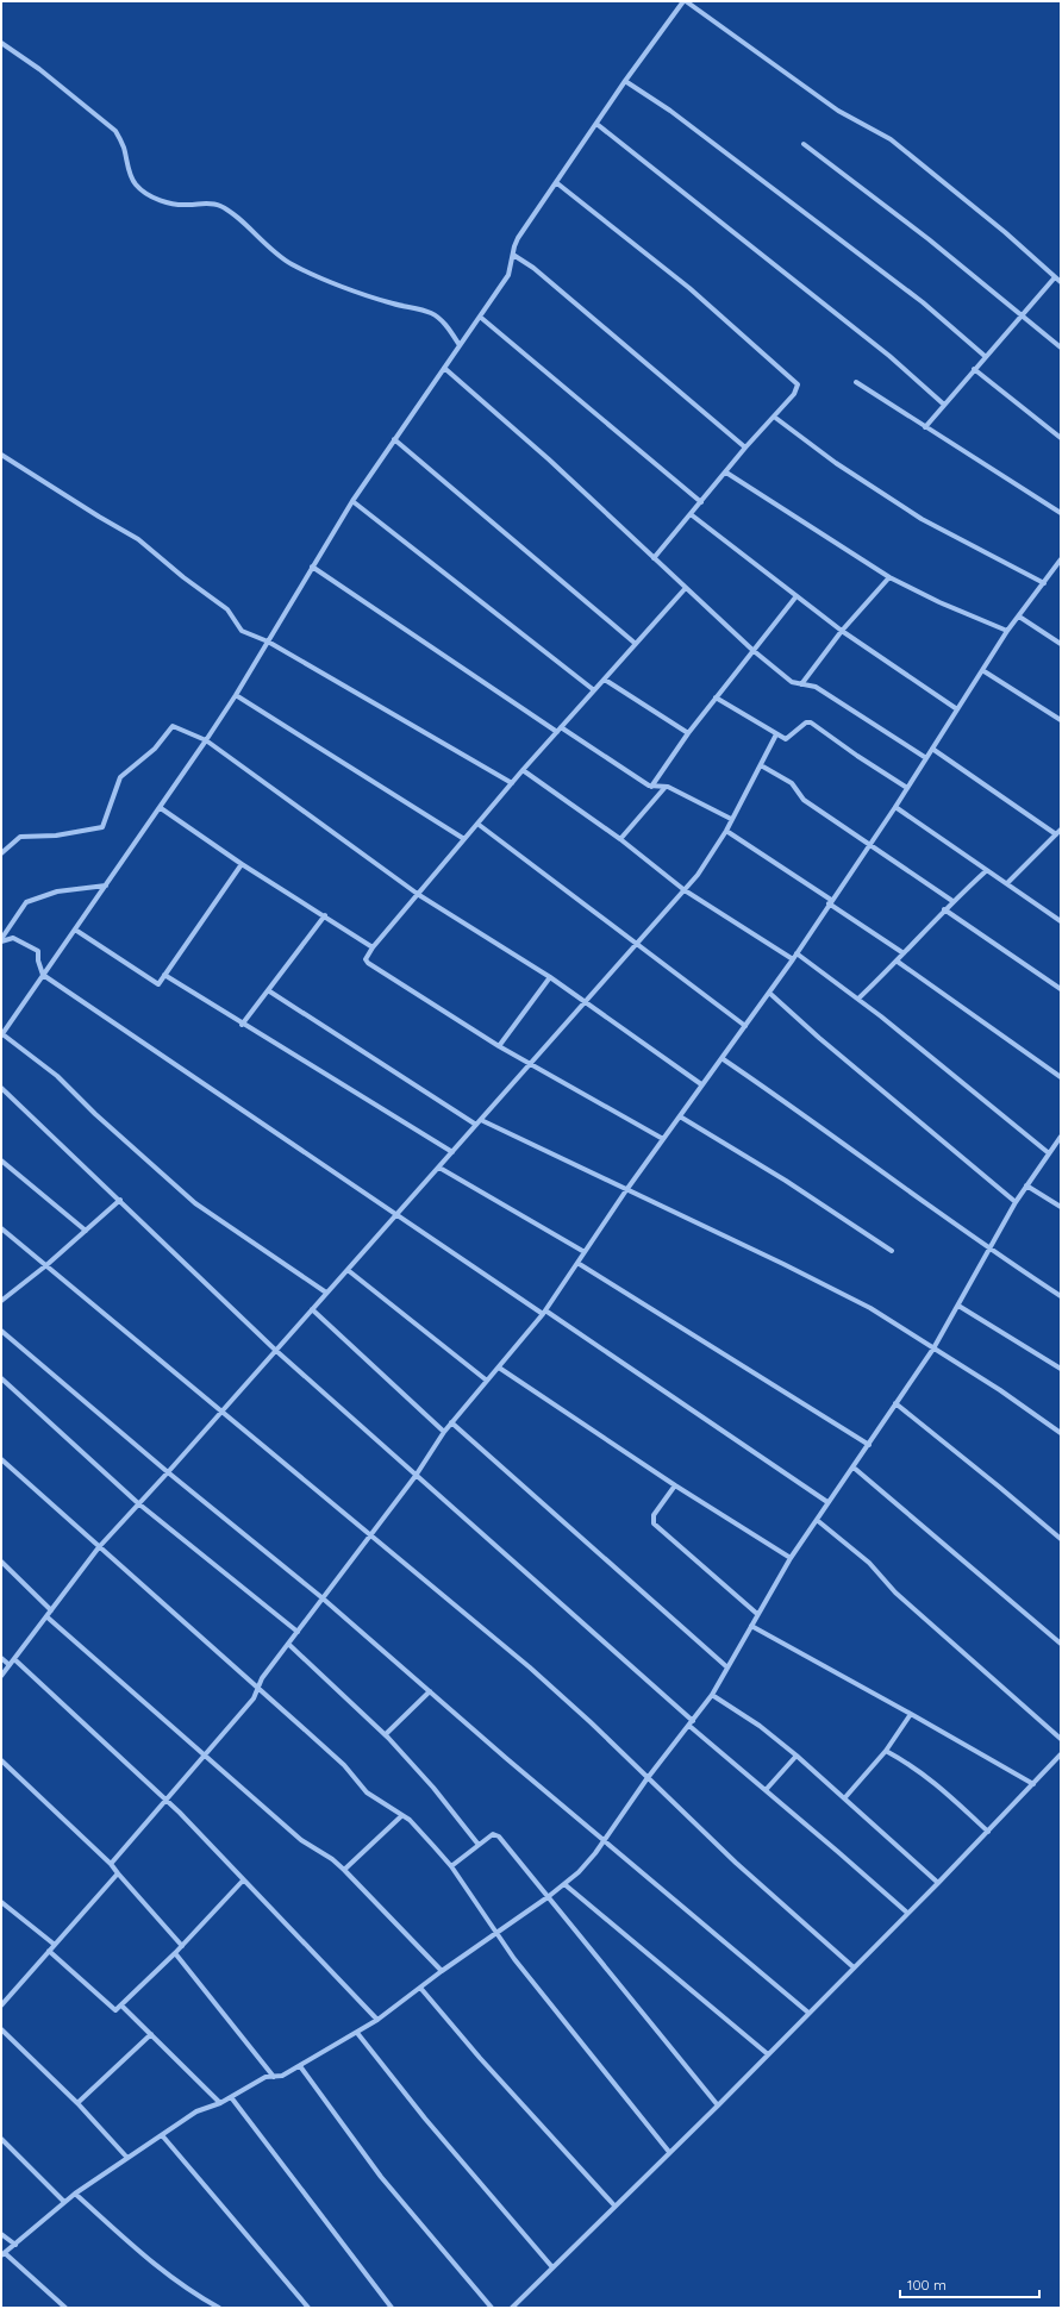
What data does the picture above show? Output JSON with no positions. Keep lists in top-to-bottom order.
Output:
{
  "scale_bar": "100 m"
}
